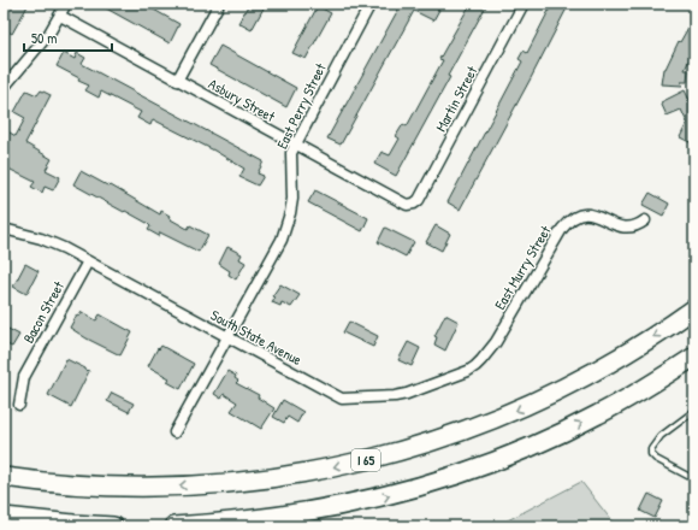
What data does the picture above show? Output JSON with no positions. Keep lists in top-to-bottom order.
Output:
{
  "streets": {
    "highway": ["I 65"],
    "street": [
      "Martin Street",
      "Asbury Street",
      "East Perry Street",
      "East Murry Street",
      "Bacon Street",
      "South State Avenue"
    ]
  },
  "crossings": [
    ["Martin Street", "Asbury Street"],
    ["Asbury Street", "East Perry Street"],
    ["East Perry Street", "South State Avenue"],
    ["East Murry Street", "South State Avenue"],
    ["Bacon Street", "South State Avenue"]
  ],
  "scale_bar": "50 m"
}
